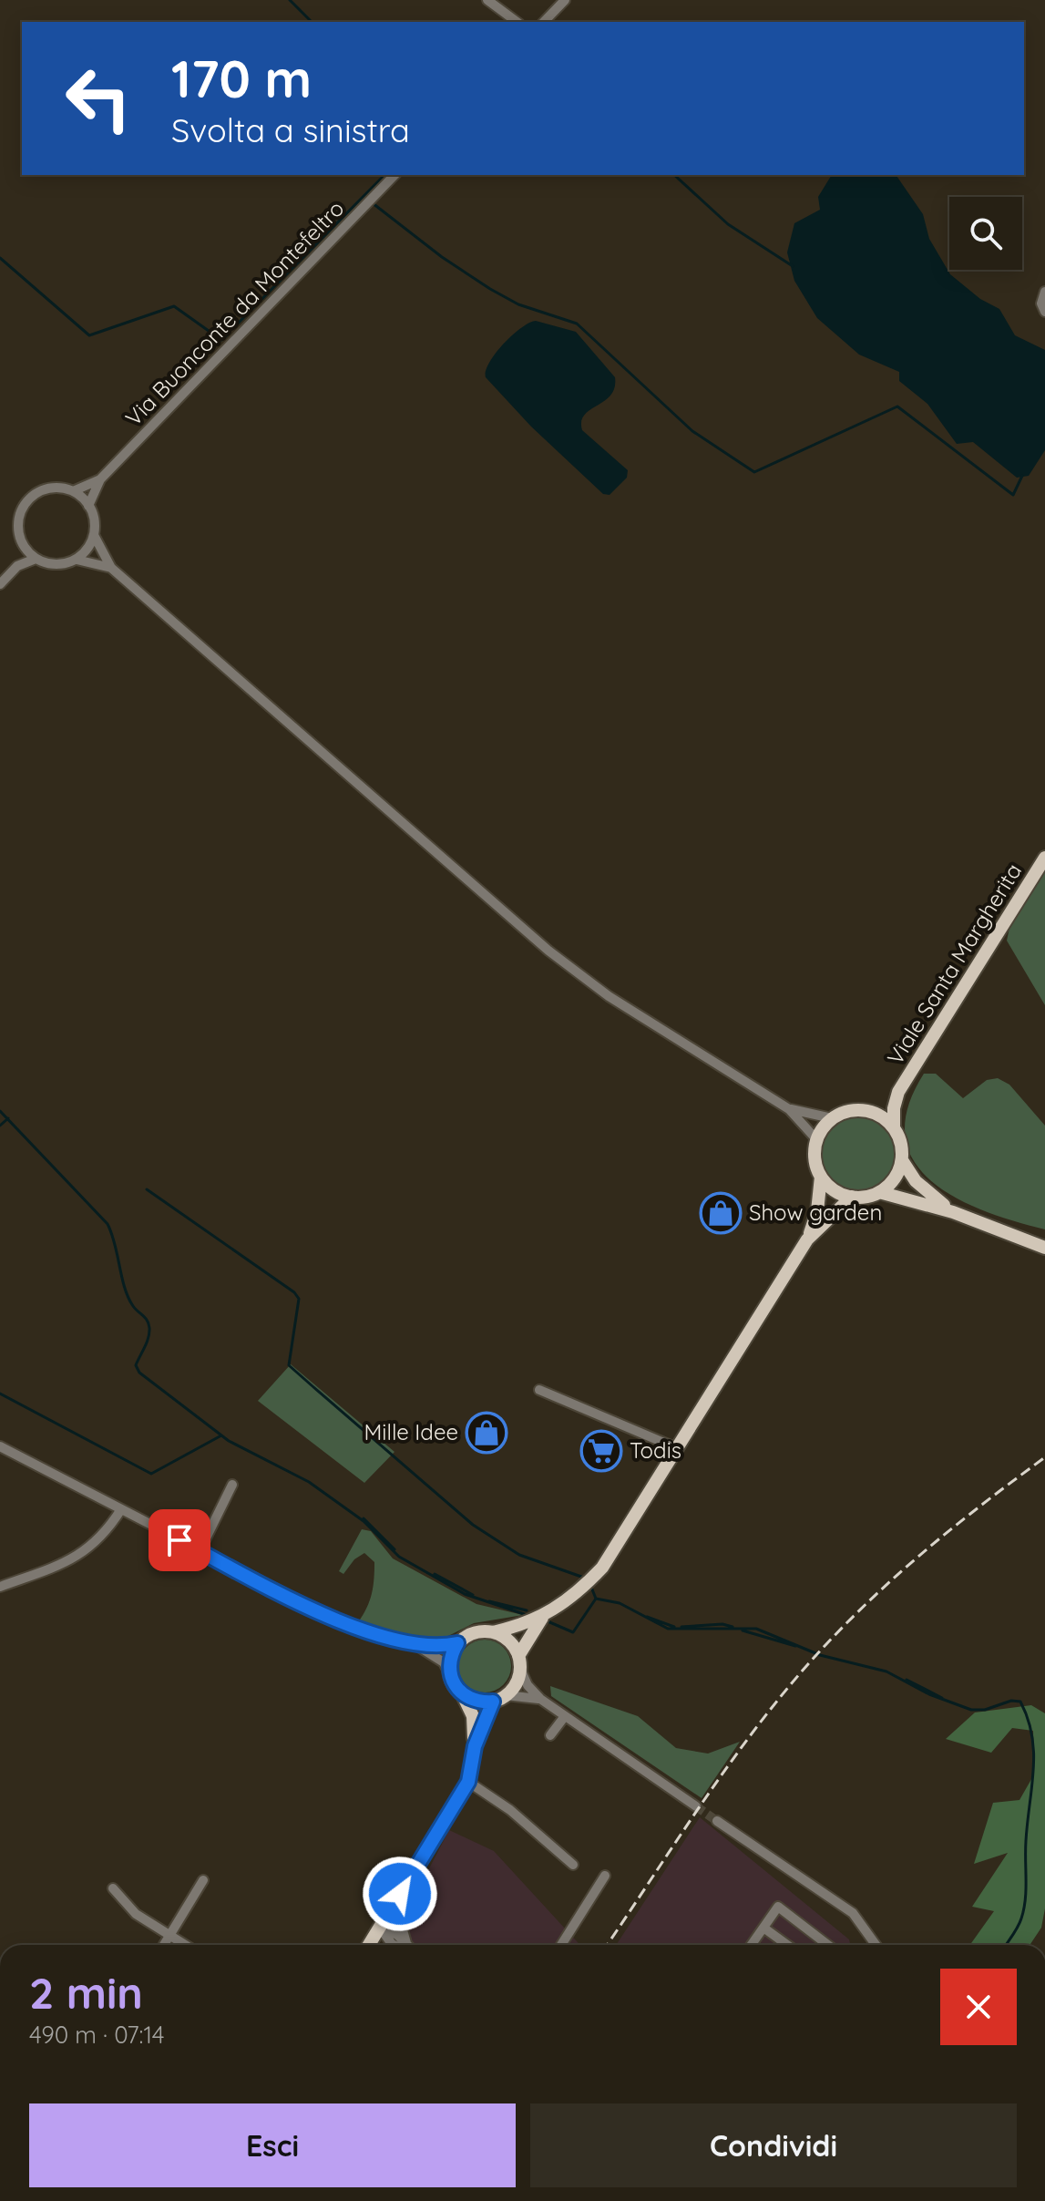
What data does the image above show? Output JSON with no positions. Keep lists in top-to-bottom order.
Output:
{
  "streets": {
    "main road": ["Viale Santa Margherita"],
    "street": ["Via Buonconte da Montefeltro"]
  },
  "places": {
    "shop": ["Show garden", "Mille Idee"],
    "supermarket": ["Todis"]
  },
  "page": {
    "turn": ["170 m", "Svolta a sinistra"],
    "heading": ["2 min", "490 m · 07:14"],
    "buttons": ["Esci", "Condividi"]
  }
}
